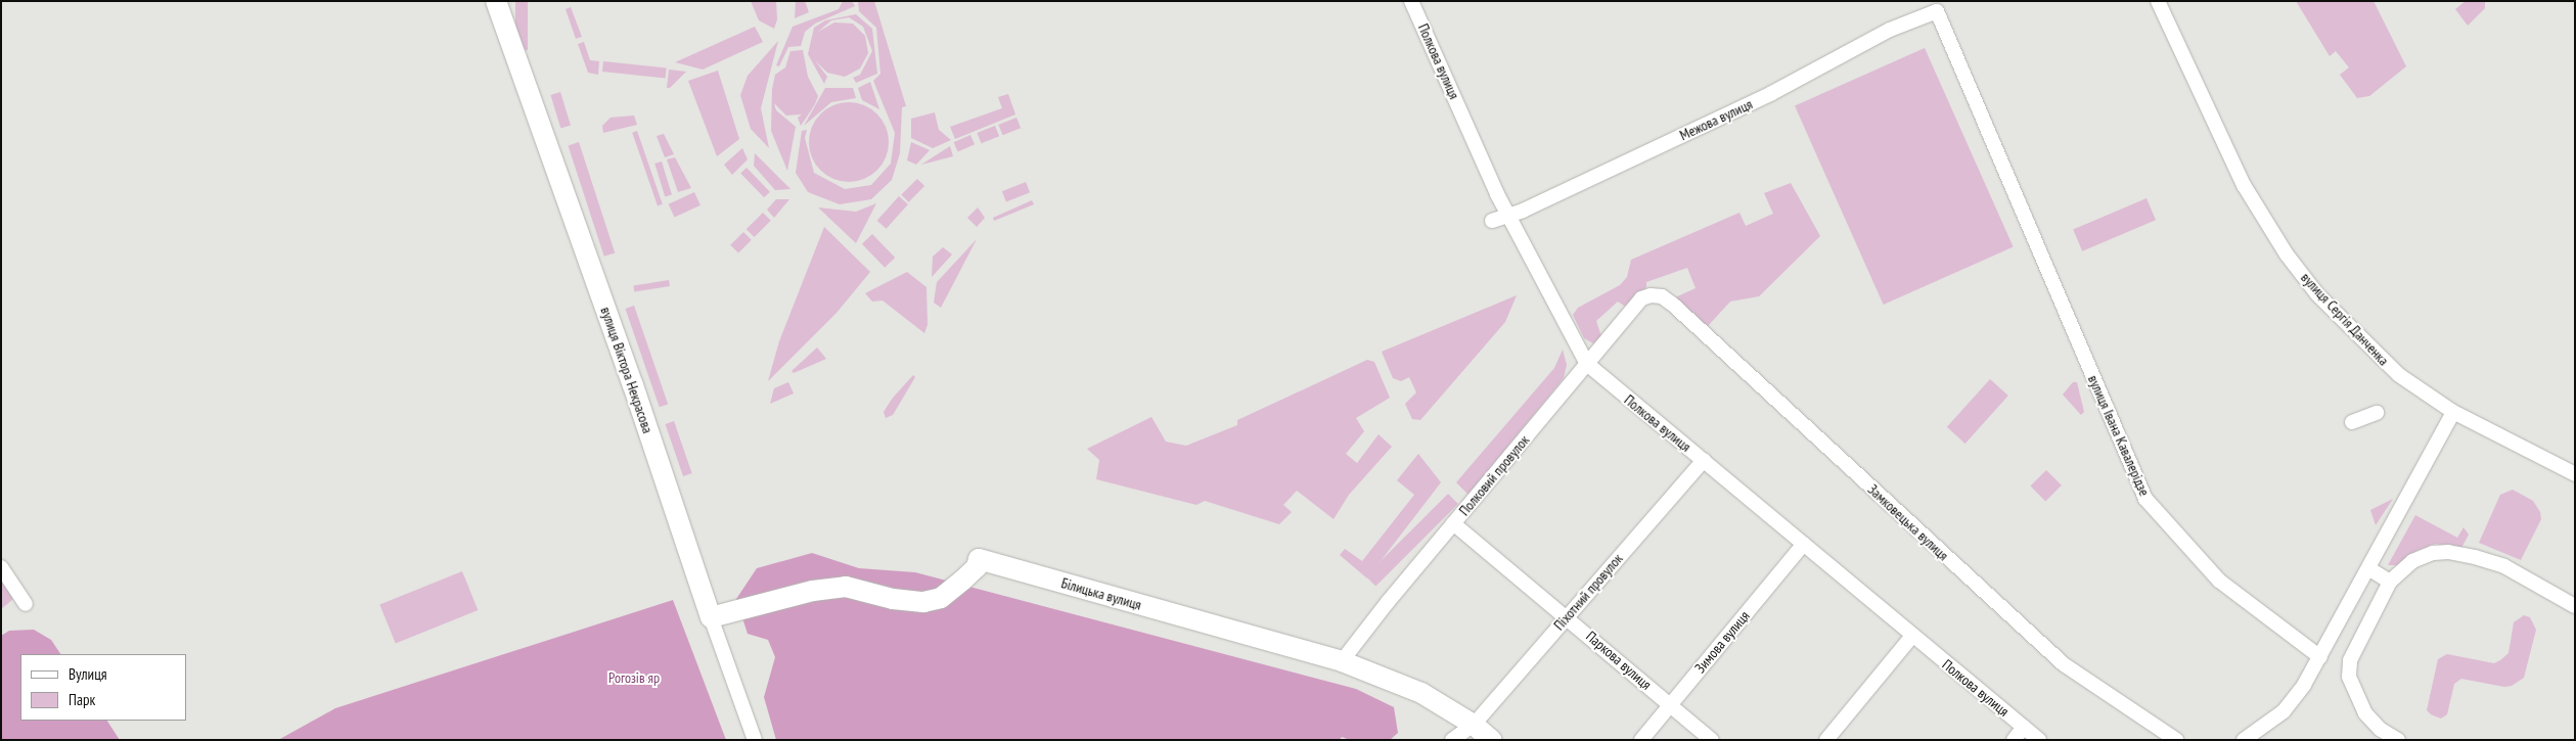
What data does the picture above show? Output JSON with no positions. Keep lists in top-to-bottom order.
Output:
{
  "streets": {
    "main road": ["вулиця Віктора Некрасова", "Білицька вулиця"],
    "street": [
      "Полкова вулиця",
      "Межова вулиця",
      "вулиця Сергія Данченка",
      "вулиця Івана Кавалерідзе",
      "Полковий провулок",
      "Замковецька вулиця",
      "Піхотний провулок",
      "Зимова вулиця",
      "Паркова вулиця"
    ]
  },
  "crossings": [
    ["Полкова вулиця", "Межова вулиця"],
    ["Полкова вулиця", "Полковий провулок"],
    ["Полкова вулиця", "Піхотний провулок"],
    ["Полкова вулиця", "Зимова вулиця"],
    ["Межова вулиця", "вулиця Івана Кавалерідзе"],
    ["вулиця Віктора Некрасова", "Білицька вулиця"],
    ["Полковий провулок", "Замковецька вулиця"],
    ["Полковий провулок", "Білицька вулиця"],
    ["Полковий провулок", "Паркова вулиця"],
    ["Піхотний провулок", "Білицька вулиця"],
    ["Піхотний провулок", "Паркова вулиця"],
    ["Зимова вулиця", "Паркова вулиця"]
  ],
  "parks": ["Рогозів яр"],
  "legend": ["Вулиця", "Парк"]
}
